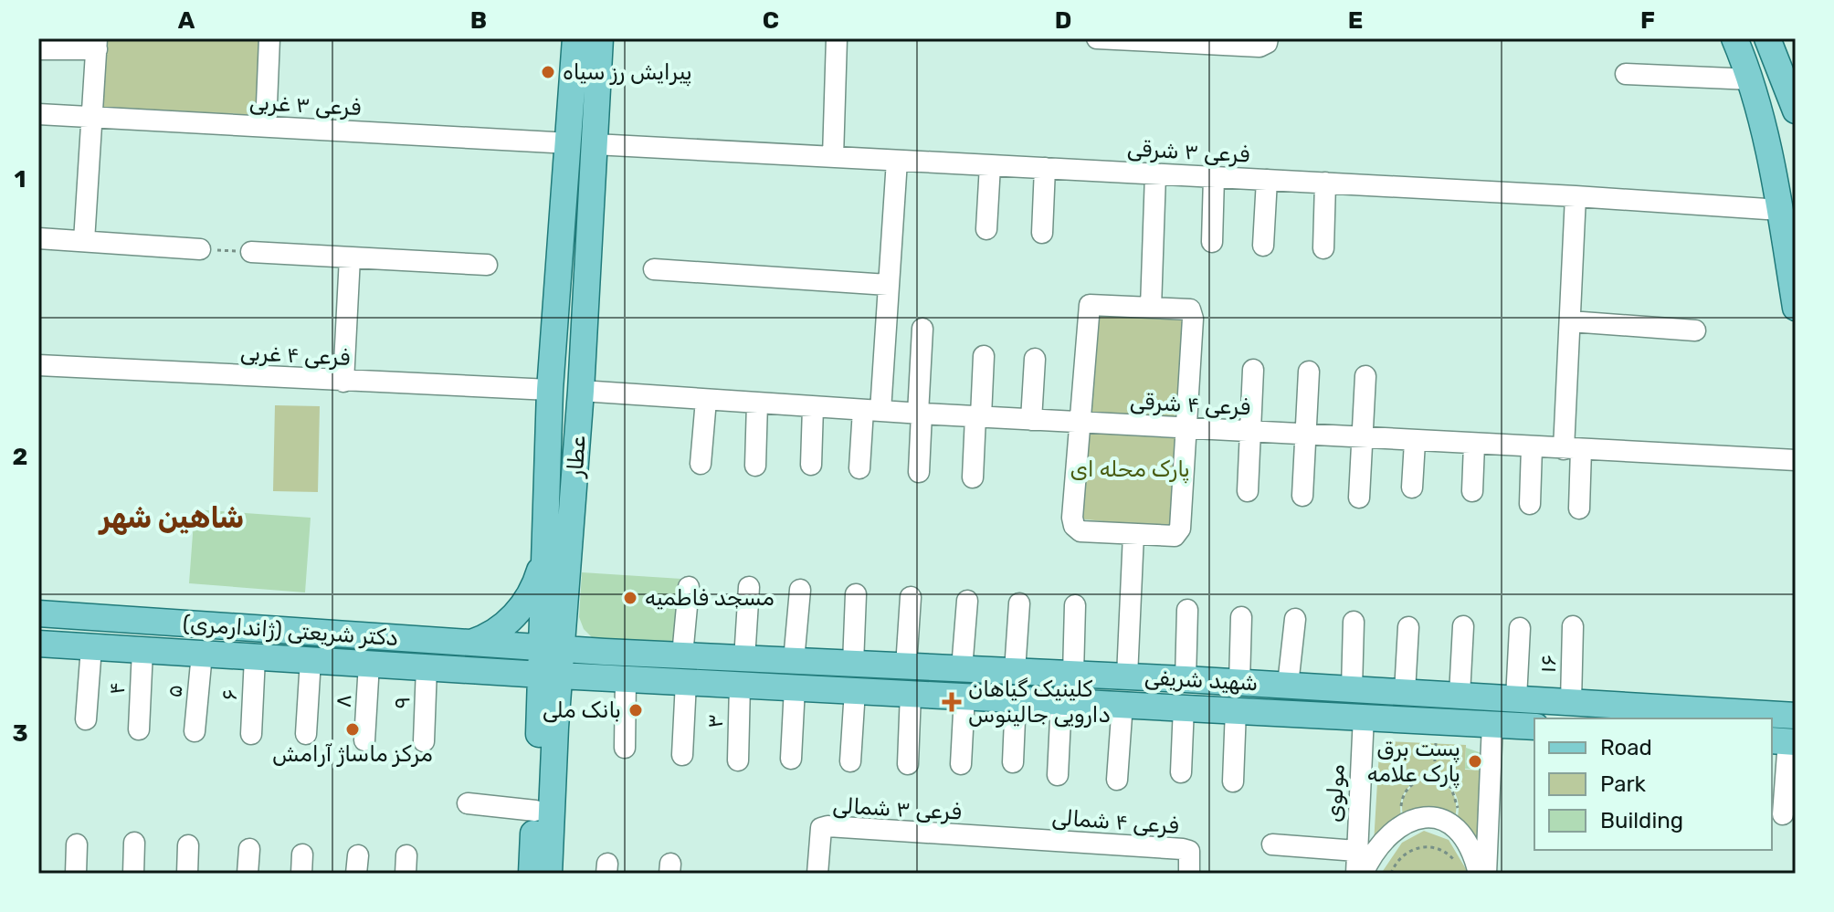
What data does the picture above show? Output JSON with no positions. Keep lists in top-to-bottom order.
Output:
{
  "streets": {
    "main road": ["عطار", "دکتر شریعتی (ژاندارمری)", "شهید شریفی"],
    "street": [
      "فرعی ۳ غربی",
      "فرعی ۳ شرقی",
      "فرعی ۴ غربی",
      "فرعی ۴ شرقی",
      "۱۶",
      "۴",
      "۵",
      "۶",
      "۸",
      "۹",
      "۳",
      "مولوی",
      "فرعی ۳ شمالی",
      "فرعی ۴ شمالی"
    ]
  },
  "crossings": [
    ["فرعی ۳ غربی", "فرعی ۳ شرقی"],
    ["فرعی ۳ غربی", "عطار"],
    ["فرعی ۳ شرقی", "عطار"],
    ["فرعی ۴ غربی", "عطار"],
    ["فرعی ۴ شرقی", "عطار"],
    ["عطار", "دکتر شریعتی (ژاندارمری)"],
    ["عطار", "شهید شریفی"],
    ["دکتر شریعتی (ژاندارمری)", "شهید شریفی"],
    ["دکتر شریعتی (ژاندارمری)", "۴"],
    ["دکتر شریعتی (ژاندارمری)", "۵"],
    ["دکتر شریعتی (ژاندارمری)", "۶"],
    ["دکتر شریعتی (ژاندارمری)", "۸"],
    ["دکتر شریعتی (ژاندارمری)", "۹"],
    ["۱۶", "شهید شریفی"],
    ["شهید شریفی", "۳"],
    ["شهید شریفی", "مولوی"],
    ["فرعی ۳ شمالی", "فرعی ۴ شمالی"]
  ],
  "districts": ["شاهین شهر"],
  "parks": ["پارک محله ای"],
  "places": {
    "other": [
      "پیرایش رز سیاه",
      "مسجد فاطمیه",
      "بانک ملی",
      "مرکز ماساژ آرامش",
      "پست برق پارک علامه"
    ],
    "health": ["کلینیک گیاهان دارویی جالینوس"]
  },
  "legend": ["Road", "Park", "Building"],
  "grid": {
    "columns": [
      "A",
      "B",
      "C",
      "D",
      "E",
      "F"
    ],
    "rows": ["1", "2", "3"]
  }
}
